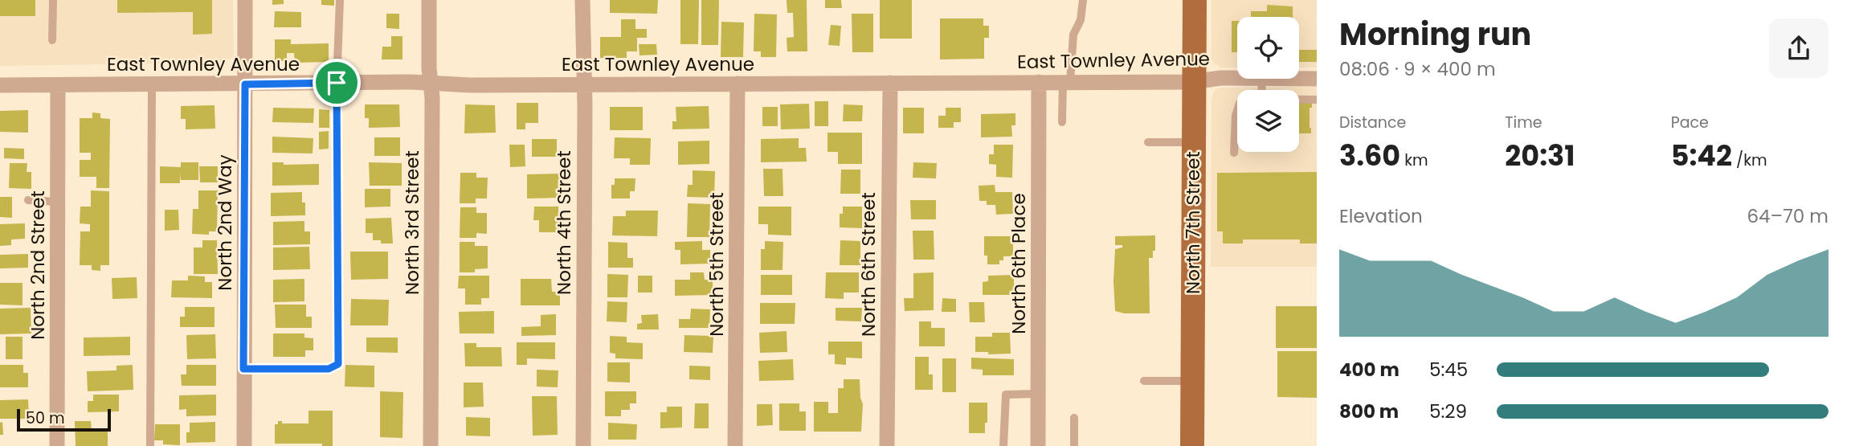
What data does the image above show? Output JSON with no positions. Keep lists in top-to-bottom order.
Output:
{
  "streets": {
    "main road": ["North 7th Street"],
    "street": [
      "East Townley Avenue",
      "North 2nd Way",
      "North 3rd Street",
      "North 4th Street",
      "North 6th Place",
      "North 5th Street",
      "North 6th Street",
      "North 2nd Street"
    ]
  },
  "crossings": [
    ["East Townley Avenue", "North 2nd Way"],
    ["East Townley Avenue", "North 3rd Street"],
    ["East Townley Avenue", "North 4th Street"],
    ["East Townley Avenue", "North 7th Street"],
    ["East Townley Avenue", "North 6th Place"],
    ["East Townley Avenue", "North 5th Street"],
    ["East Townley Avenue", "North 6th Street"],
    ["East Townley Avenue", "North 2nd Street"]
  ],
  "scale_bar": "50 m",
  "page": {
    "heading": ["Morning run", "08:06 · 9 × 400 m"],
    "stats": [
      ["Distance", "3.60 km"],
      ["Time", "20:31"],
      ["Pace", "5:42 /km"]
    ],
    "chart": ["Elevation", "64–70 m"],
    "list": [
      {
        "name": "400 m",
        "note": "5:45"
      },
      {
        "name": "800 m",
        "note": "5:29"
      }
    ],
    "scale": "50 m"
  }
}
